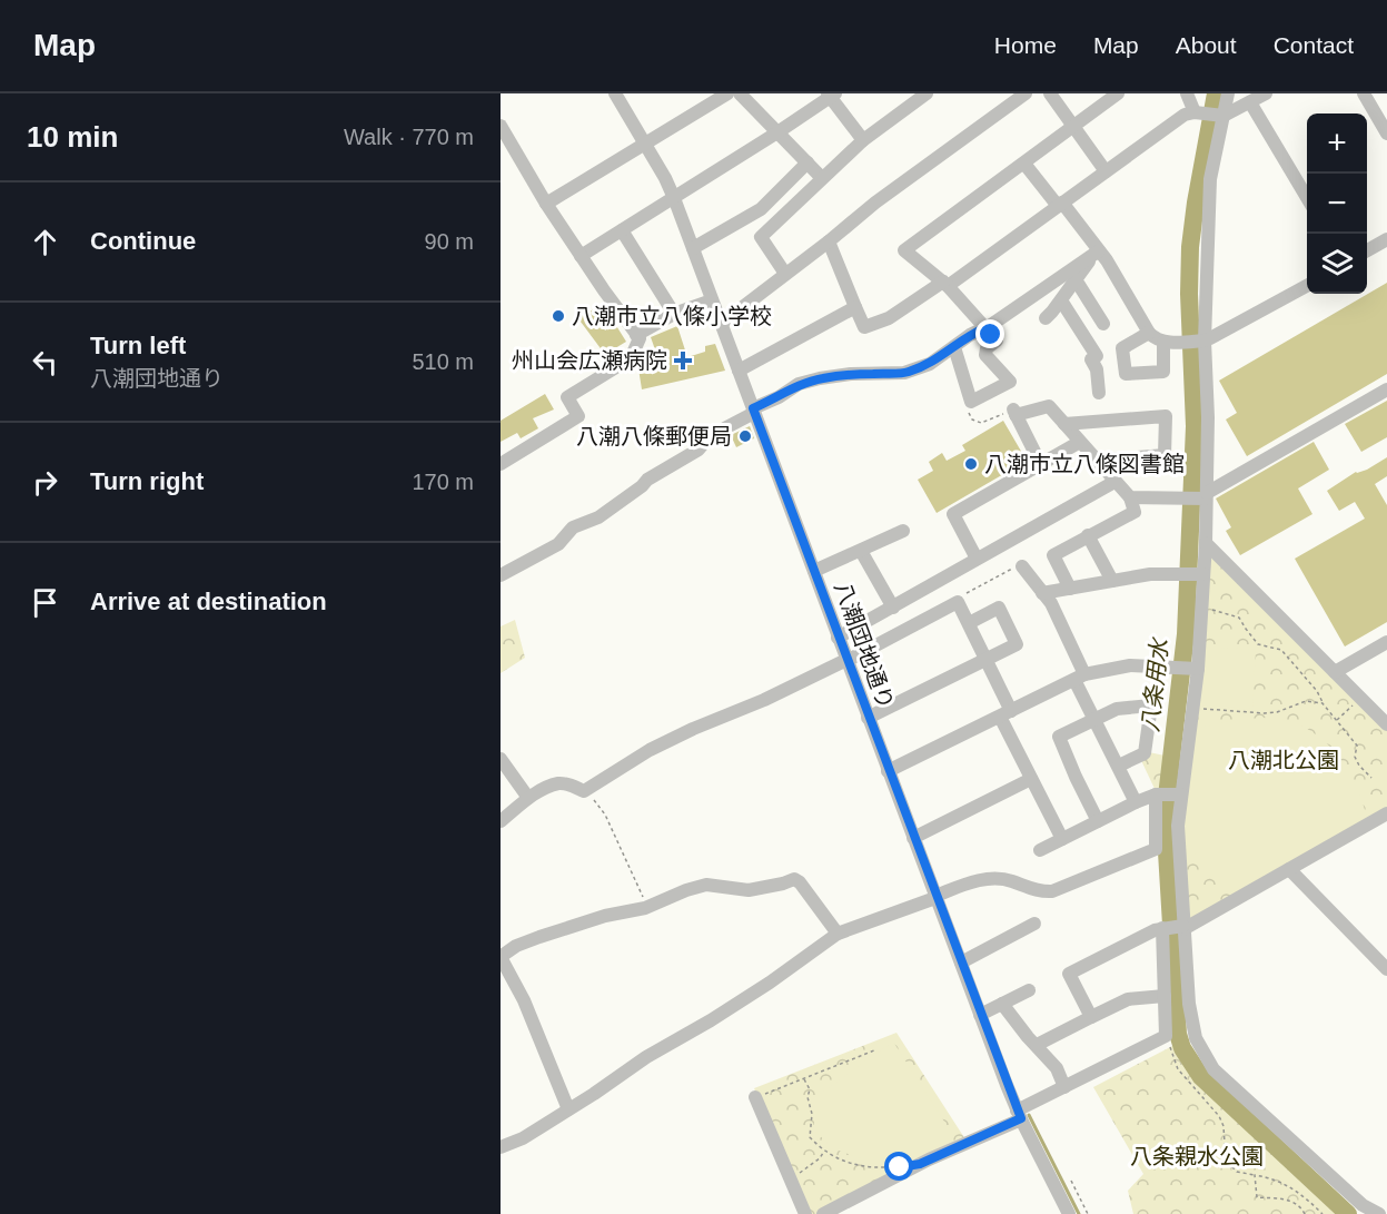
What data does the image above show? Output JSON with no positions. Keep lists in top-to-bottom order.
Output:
{
  "streets": {
    "street": ["八潮団地通り"]
  },
  "water": ["八条用水"],
  "parks": ["八潮北公園", "八条親水公園"],
  "places": {
    "other": ["八潮市立八條小学校", "八潮八條郵便局", "八潮市立八條図書館"],
    "health": ["州山会広瀬病院"]
  },
  "page": {
    "header": "Map",
    "nav": [
      "Home",
      "Map",
      "About",
      "Contact"
    ],
    "heading": ["10 min", "Walk · 770 m"],
    "map_buttons": ["+", "−"],
    "list": [
      ["Continue", "90 m"],
      ["Turn left", "八潮団地通り", "510 m"],
      ["Turn right", "170 m"],
      "Arrive at destination"
    ]
  }
}
